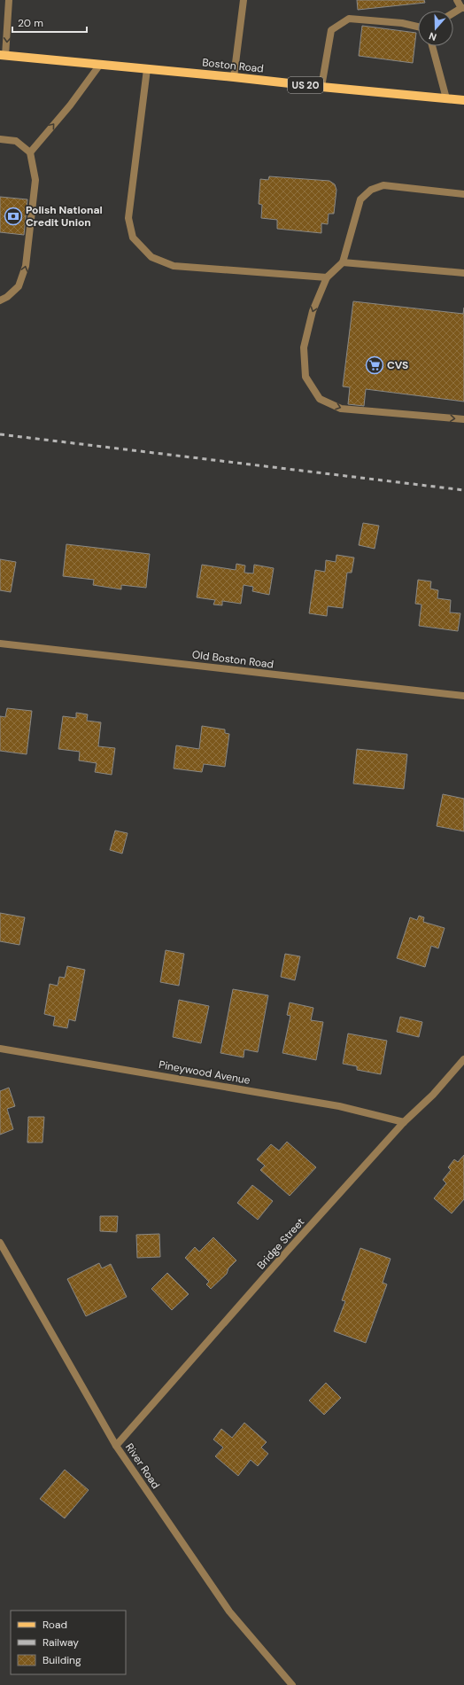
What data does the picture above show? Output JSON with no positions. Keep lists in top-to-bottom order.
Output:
{
  "streets": {
    "main road": ["Boston Road", "US 20"],
    "street": [
      "Old Boston Road",
      "Pineywood Avenue",
      "Bridge Street",
      "River Road"
    ]
  },
  "crossings": [
    ["Pineywood Avenue", "Bridge Street"],
    ["Bridge Street", "River Road"]
  ],
  "places": {
    "bank": ["Polish National Credit Union"],
    "supermarket": ["CVS"]
  },
  "legend": ["Road", "Railway", "Building"],
  "scale_bar": "20 m",
  "north": "bottom"
}
